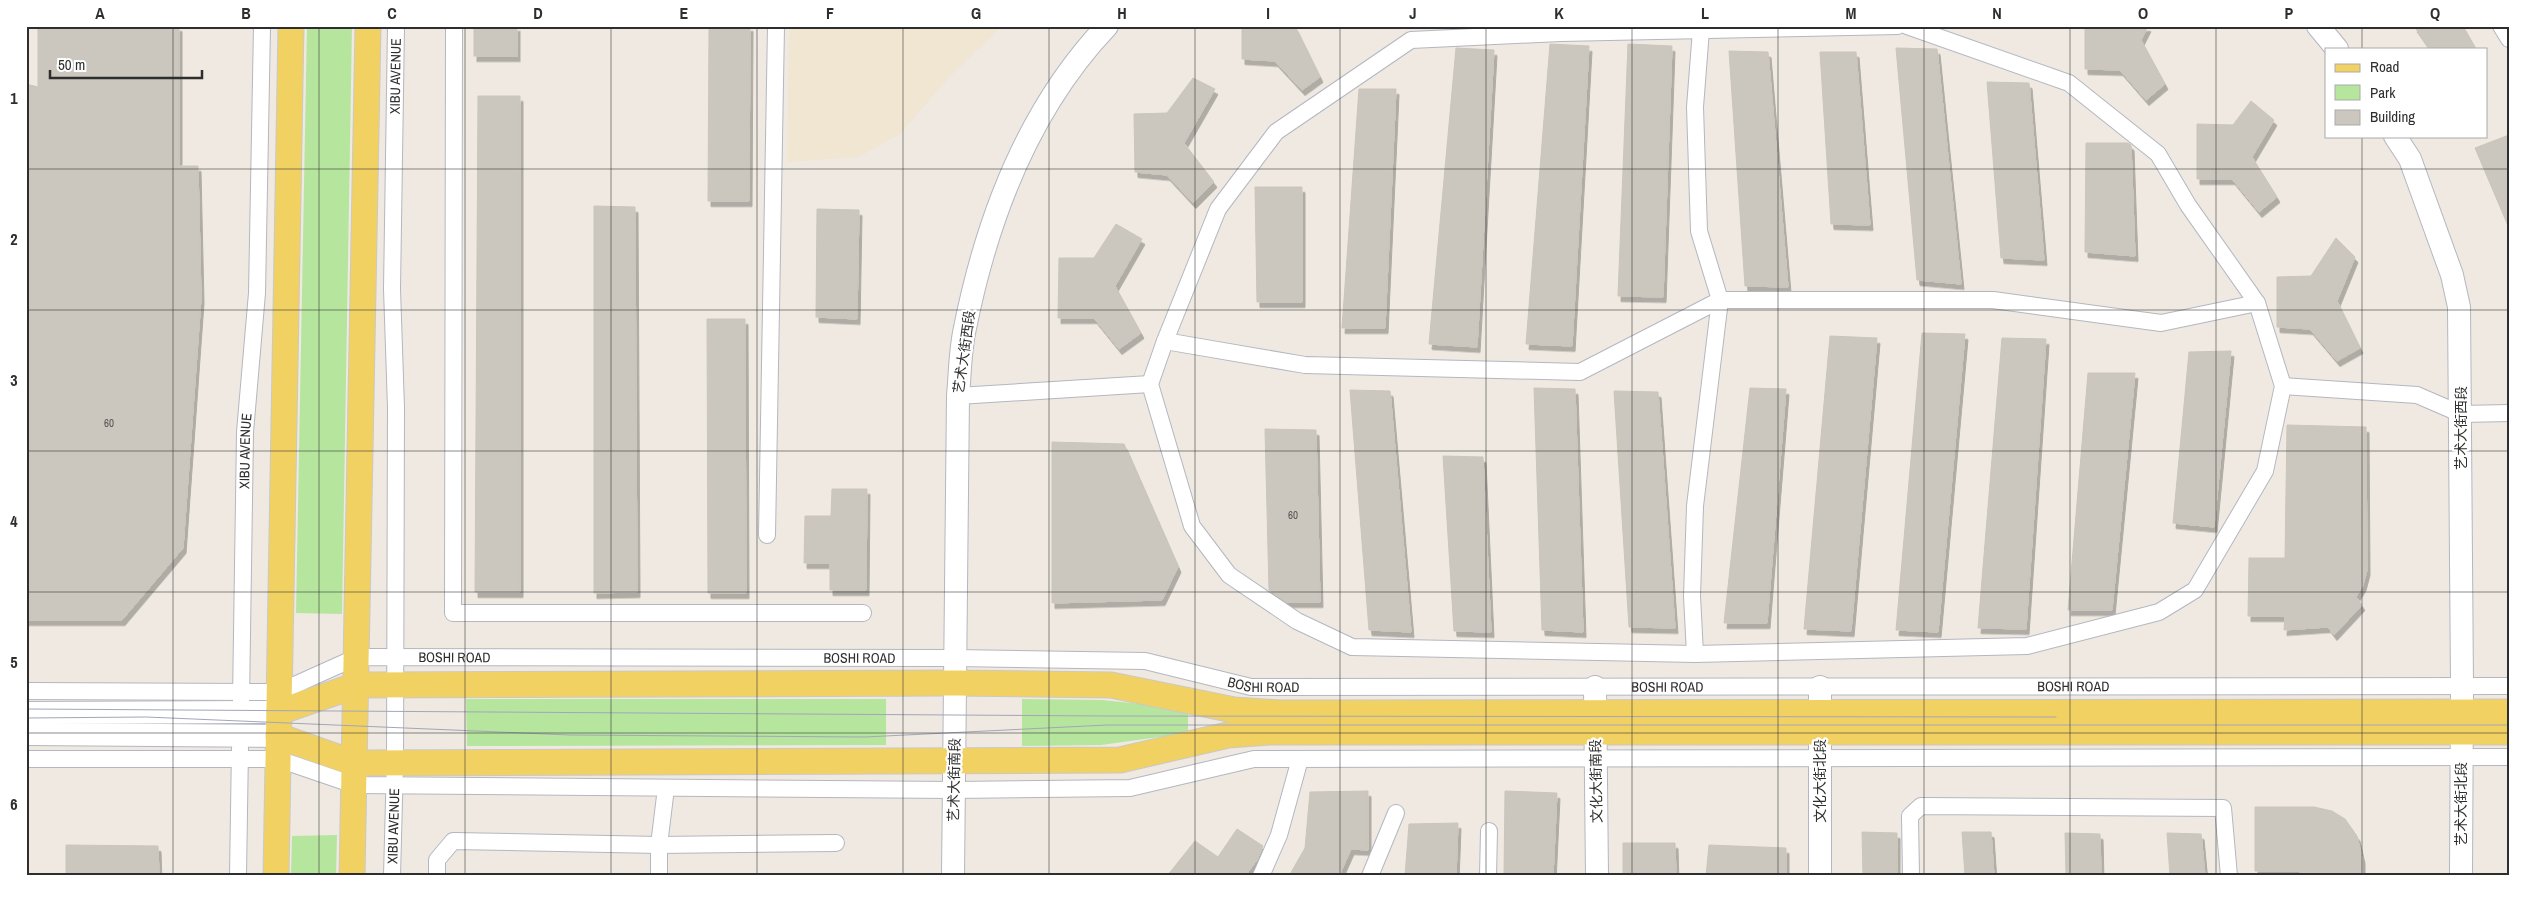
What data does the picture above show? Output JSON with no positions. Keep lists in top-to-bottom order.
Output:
{
  "streets": {
    "main road": ["XIBU AVENUE", "BOSHI ROAD"],
    "street": [
      "艺术大街西段",
      "艺术大街南段",
      "文化大街南段",
      "文化大街北段",
      "艺术大街北段"
    ]
  },
  "crossings": [
    ["XIBU AVENUE", "BOSHI ROAD"],
    ["艺术大街西段", "BOSHI ROAD"],
    ["艺术大街西段", "艺术大街南段"],
    ["艺术大街西段", "艺术大街北段"],
    ["BOSHI ROAD", "艺术大街南段"],
    ["BOSHI ROAD", "文化大街南段"],
    ["BOSHI ROAD", "文化大街北段"],
    ["BOSHI ROAD", "艺术大街北段"]
  ],
  "house_numbers": ["60", "60"],
  "legend": ["Road", "Park", "Building"],
  "scale_bar": "50 m",
  "grid": {
    "columns": [
      "A",
      "B",
      "C",
      "D",
      "E",
      "F",
      "G",
      "H",
      "I",
      "J",
      "K",
      "L",
      "M",
      "N",
      "O",
      "P",
      "Q"
    ],
    "rows": [
      "1",
      "2",
      "3",
      "4",
      "5",
      "6"
    ]
  }
}
